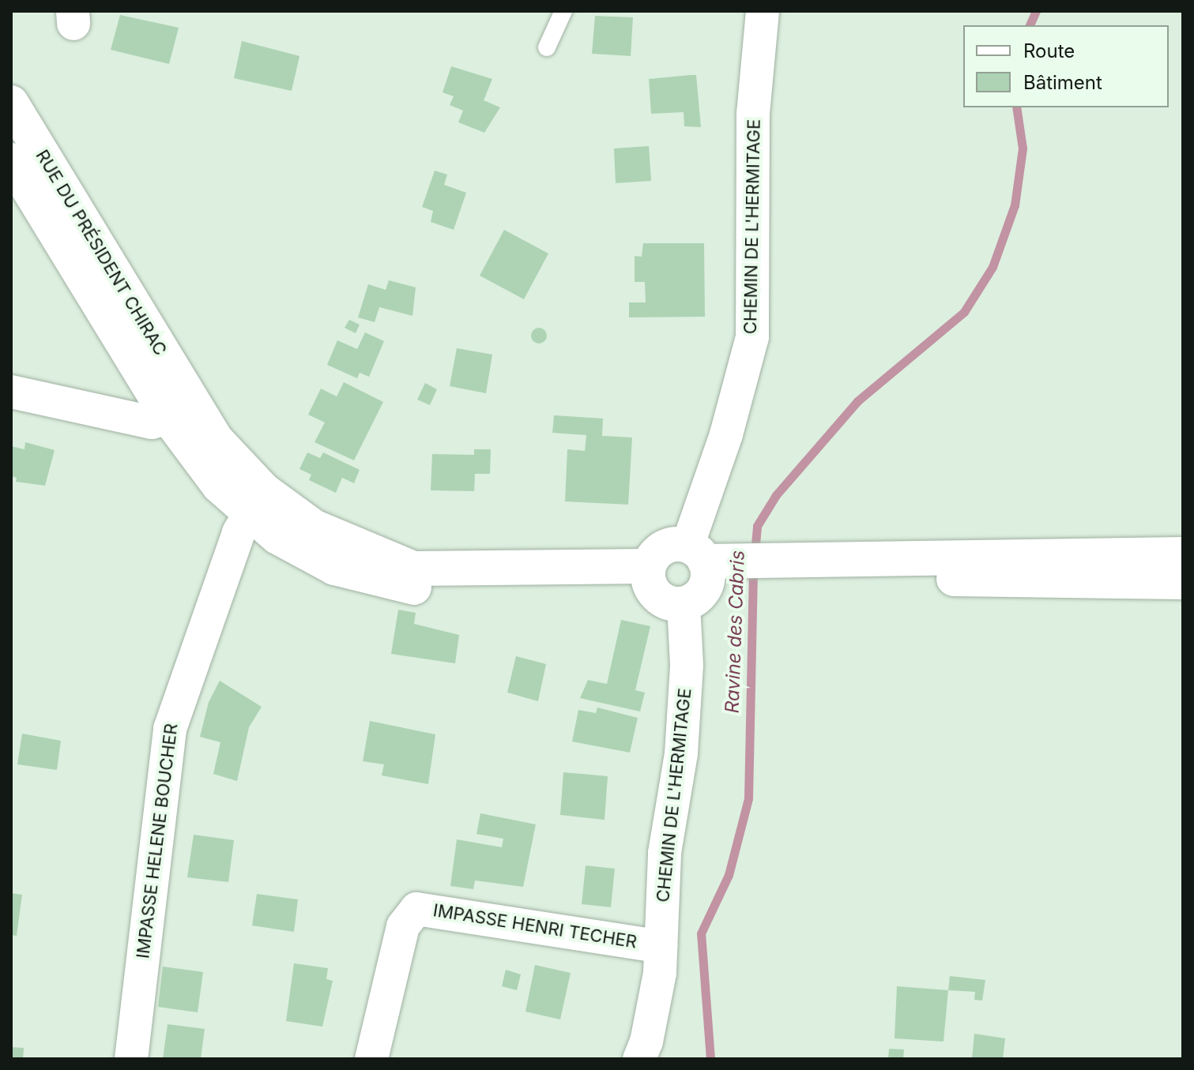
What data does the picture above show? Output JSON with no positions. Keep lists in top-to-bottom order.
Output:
{
  "streets": {
    "main road": ["RUE DU PRÉSIDENT CHIRAC"],
    "street": ["CHEMIN DE L'HERMITAGE", "IMPASSE HELENE BOUCHER", "IMPASSE HENRI TECHER"]
  },
  "crossings": [
    ["CHEMIN DE L'HERMITAGE", "IMPASSE HENRI TECHER"]
  ],
  "water": ["Ravine des Cabris"],
  "legend": ["Route", "Bâtiment"]
}
